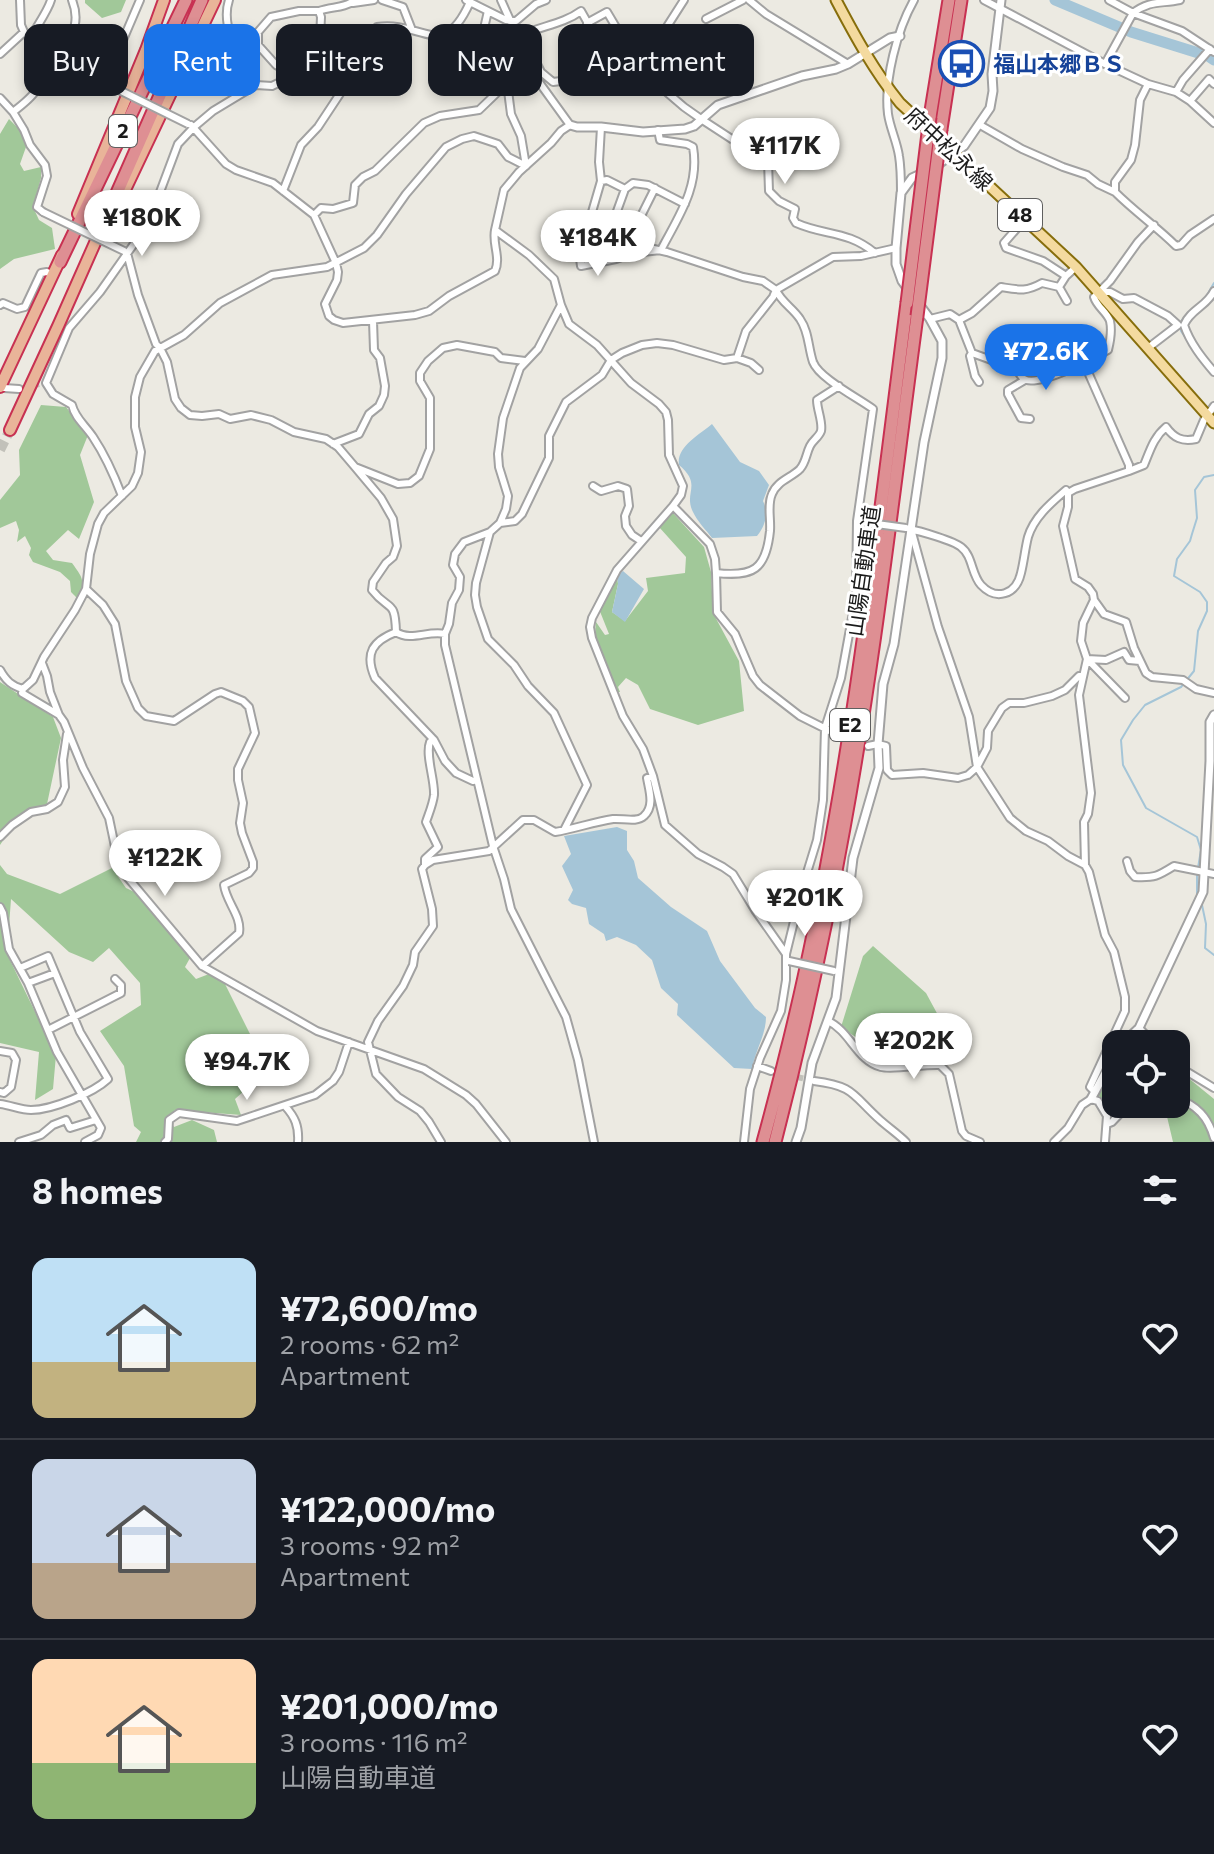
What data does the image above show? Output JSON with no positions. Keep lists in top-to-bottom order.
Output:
{
  "streets": {
    "highway": ["2", "山陽自動車道", "E2"],
    "main road": ["府中松永線", "48"]
  },
  "places": {
    "bus stop": ["福山本郷ＢＳ"]
  },
  "page": {
    "chip": [
      "Buy",
      "Rent",
      "Filters",
      "New",
      "Apartment"
    ],
    "price": [
      "¥117K",
      "¥180K",
      "¥184K",
      "¥72.6K",
      "¥122K",
      "¥201K",
      "¥202K",
      "¥94.7K"
    ],
    "heading": "8 homes",
    "list": [
      {
        "name": "¥72,600/mo",
        "note": "2 rooms · 62 m² · Apartment"
      },
      {
        "name": "¥122,000/mo",
        "note": "3 rooms · 92 m² · Apartment"
      },
      {
        "name": "¥201,000/mo",
        "note": "3 rooms · 116 m² · 山陽自動車道"
      }
    ]
  }
}
